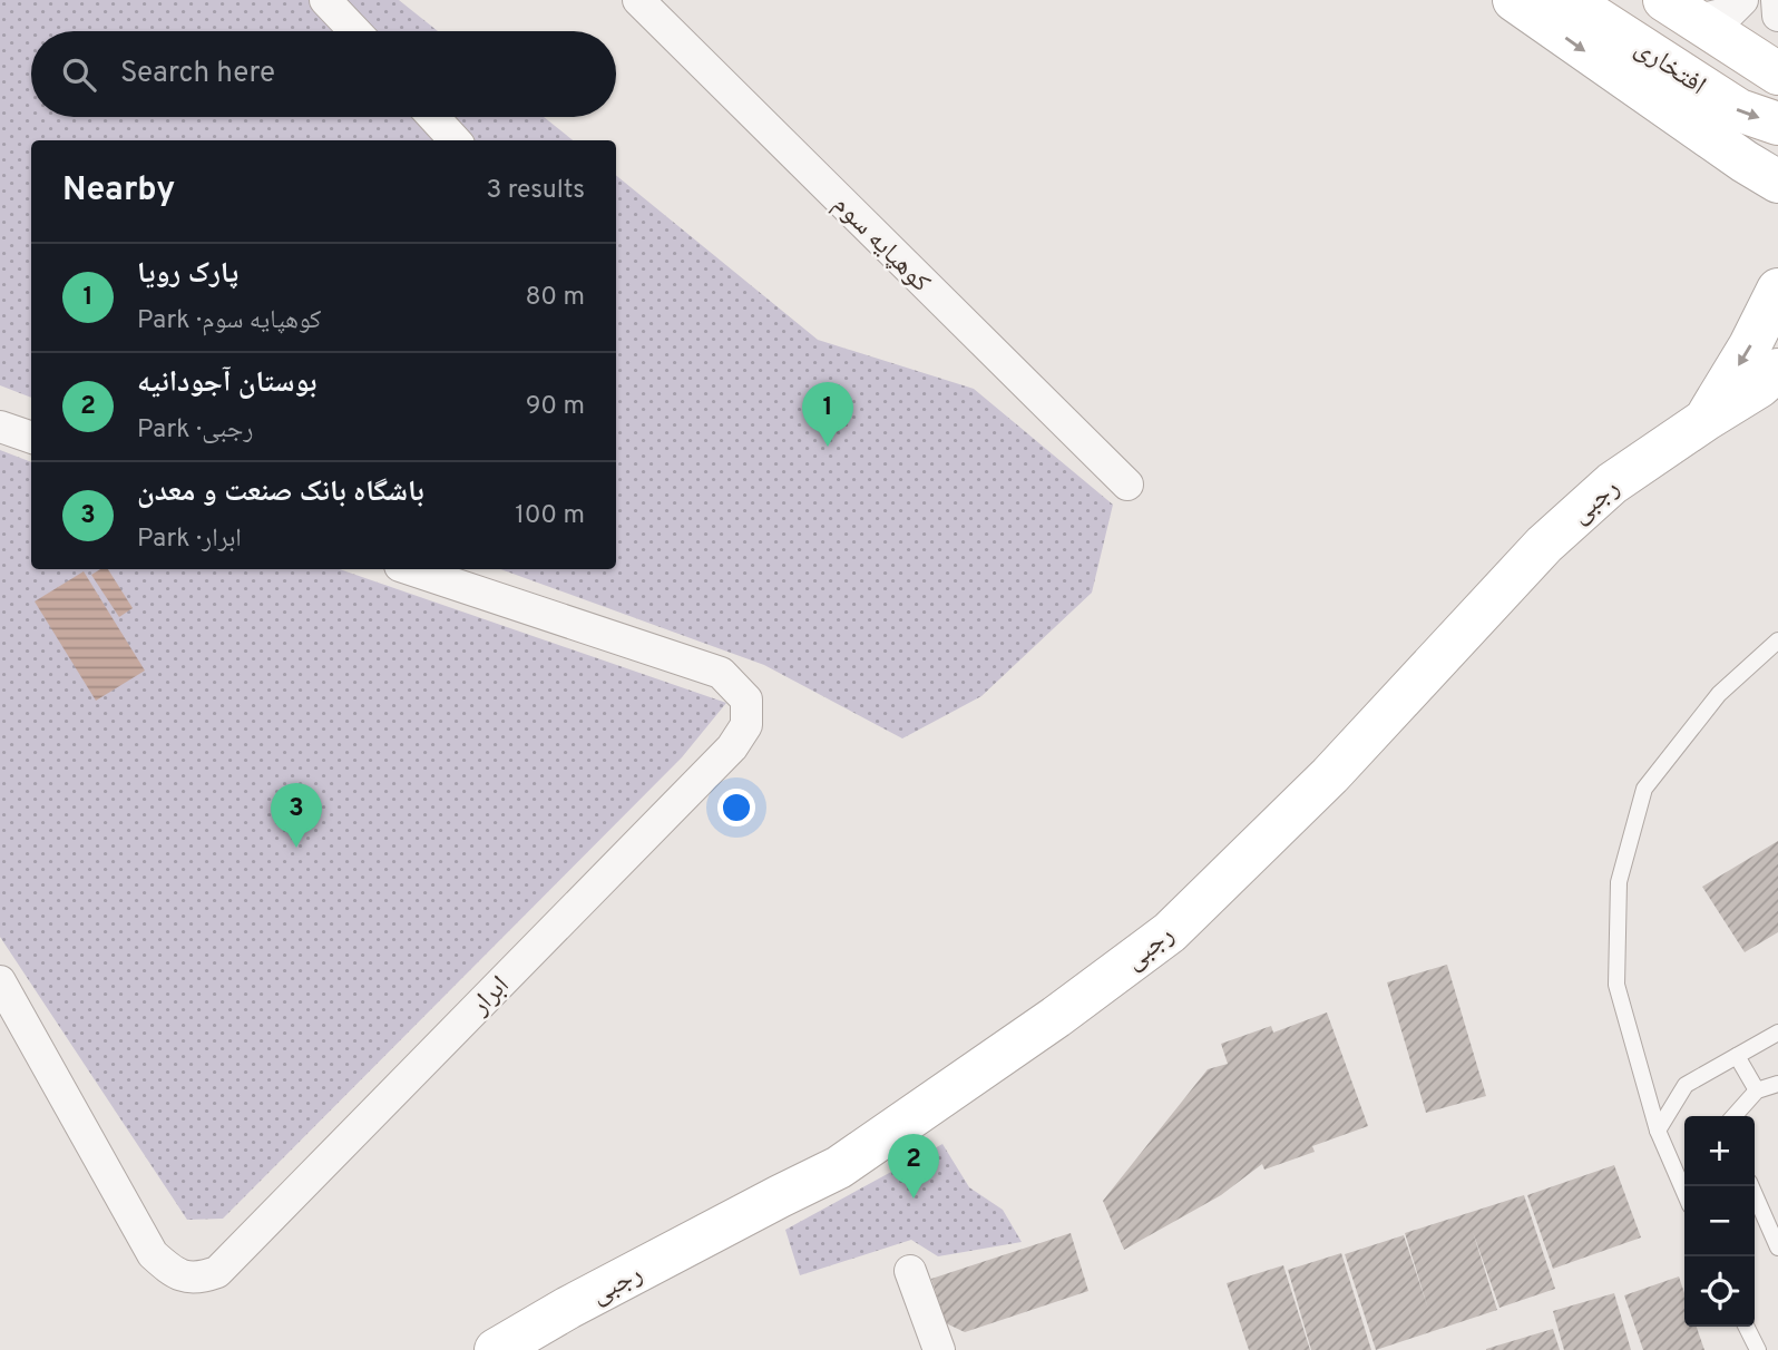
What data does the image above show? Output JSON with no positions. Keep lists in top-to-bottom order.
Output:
{
  "streets": {
    "main road": ["افتخاری", "رجبی"],
    "street": ["کوهپایه سوم", "ابرار"]
  },
  "page": {
    "search": "Search here",
    "heading": ["Nearby", "3 results"],
    "list": [
      {
        "mark": "1",
        "name": "پارک رویا",
        "note": "Park · کوهپایه سوم",
        "value": "80 m"
      },
      {
        "mark": "2",
        "name": "بوستان آجودانیه",
        "note": "Park · رجبی",
        "value": "90 m"
      },
      {
        "mark": "3",
        "name": "باشگاه بانک صنعت و معدن",
        "note": "Park · ابرار",
        "value": "100 m"
      }
    ],
    "pins": ["1", "3", "2"],
    "map_buttons": ["+", "−"]
  }
}
